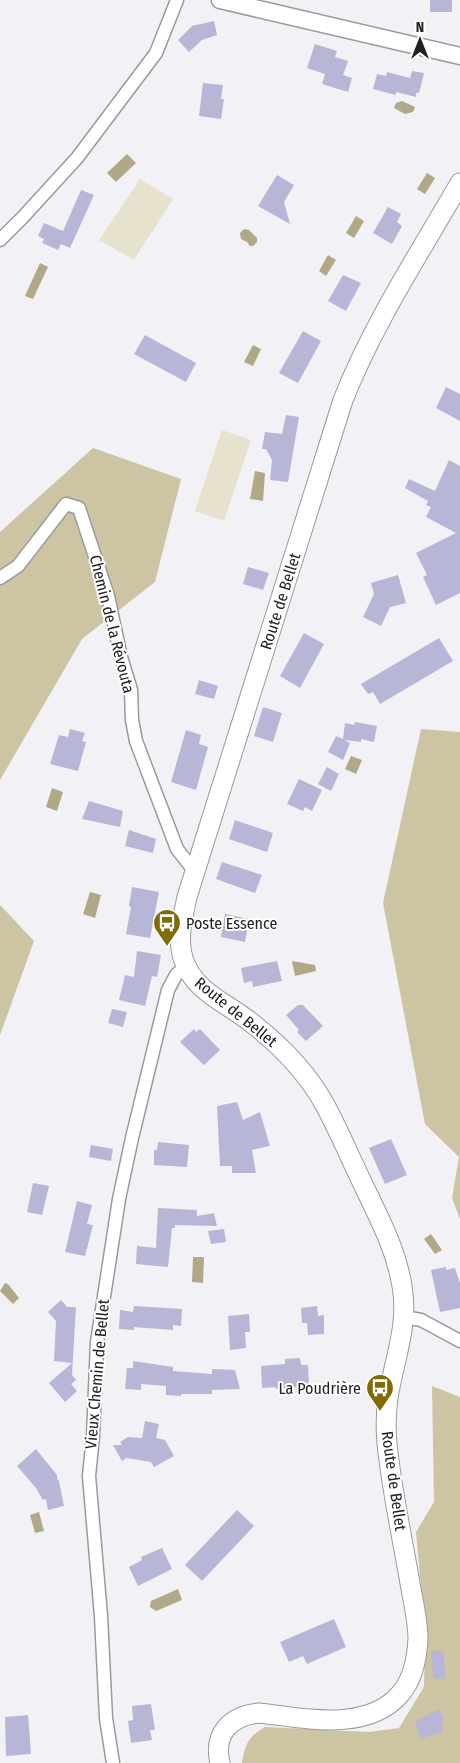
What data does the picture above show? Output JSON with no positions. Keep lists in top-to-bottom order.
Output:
{
  "streets": {
    "main road": ["Route de Bellet"],
    "street": ["Chemin de la Révouta", "Vieux Chemin de Bellet"]
  },
  "crossings": [
    ["Route de Bellet", "Chemin de la Révouta"],
    ["Route de Bellet", "Vieux Chemin de Bellet"]
  ],
  "places": {
    "bus stop": ["Poste Essence", "La Poudrière"]
  },
  "north": "top"
}
